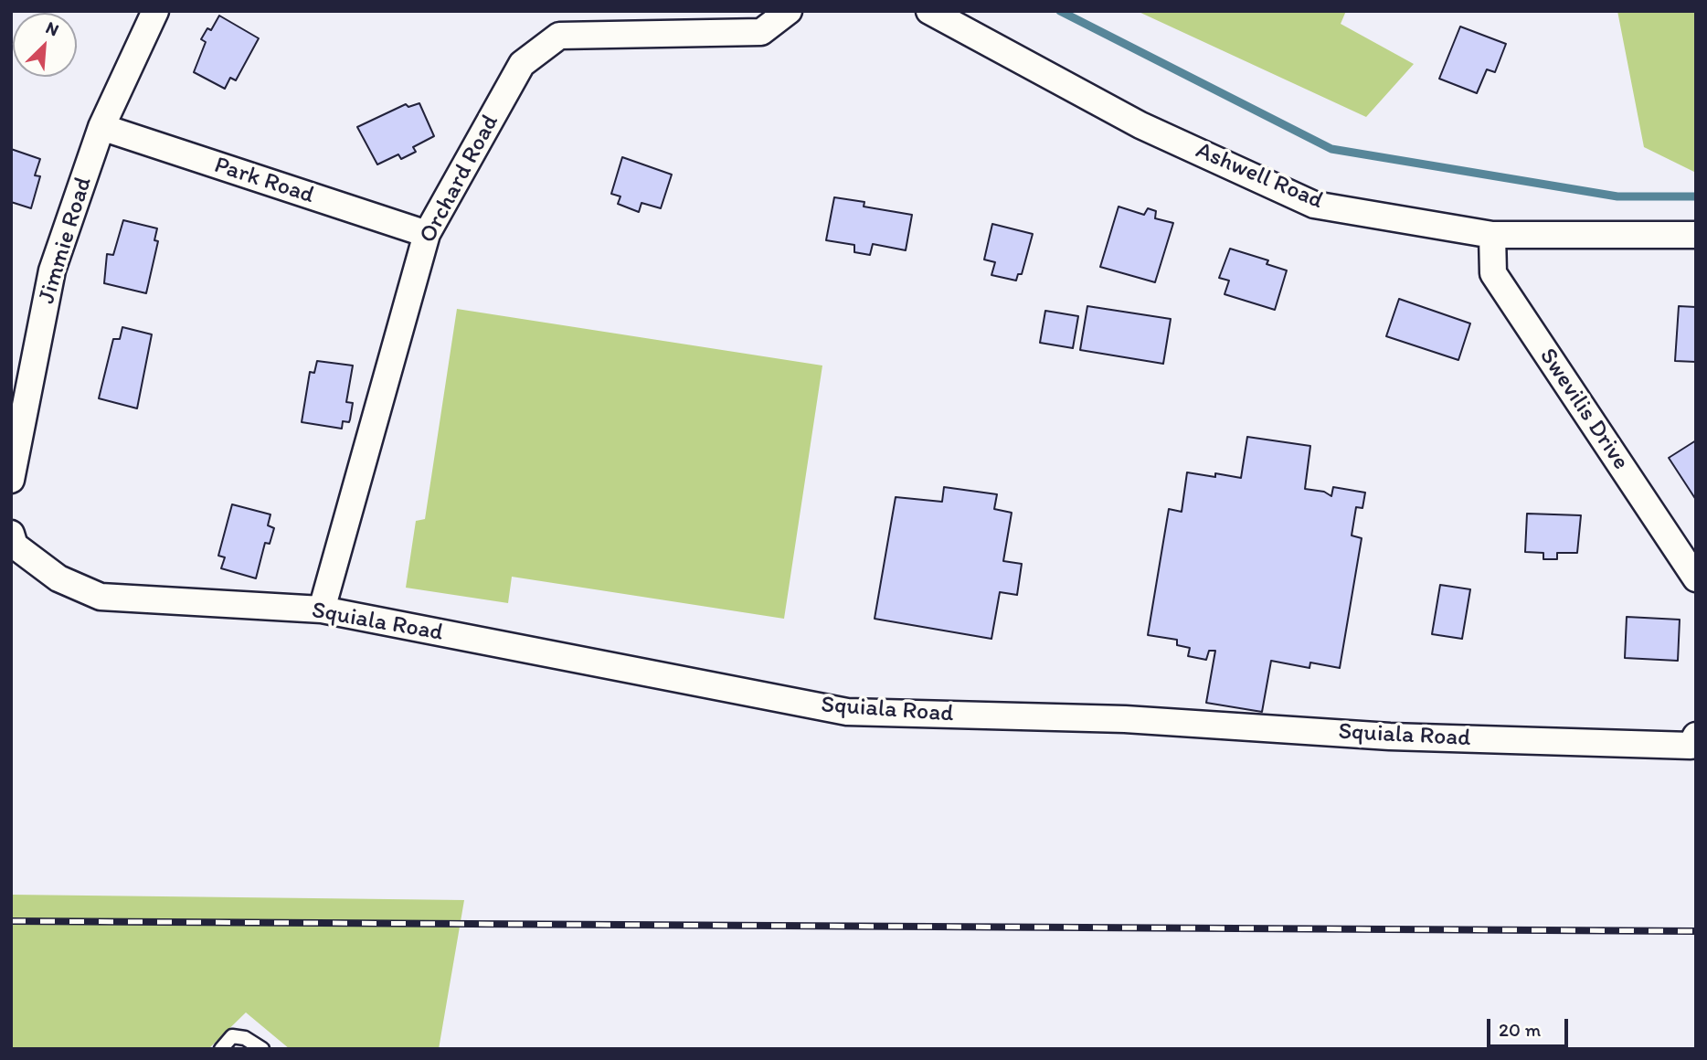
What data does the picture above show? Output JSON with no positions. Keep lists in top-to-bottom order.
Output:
{
  "streets": {
    "street": [
      "Ashwell Road",
      "Orchard Road",
      "Park Road",
      "Jimmie Road",
      "Swevilis Drive",
      "Squiala Road"
    ]
  },
  "crossings": [
    ["Ashwell Road", "Swevilis Drive"],
    ["Orchard Road", "Park Road"],
    ["Orchard Road", "Squiala Road"],
    ["Park Road", "Jimmie Road"]
  ],
  "scale_bar": "20 m",
  "north": "top right"
}
